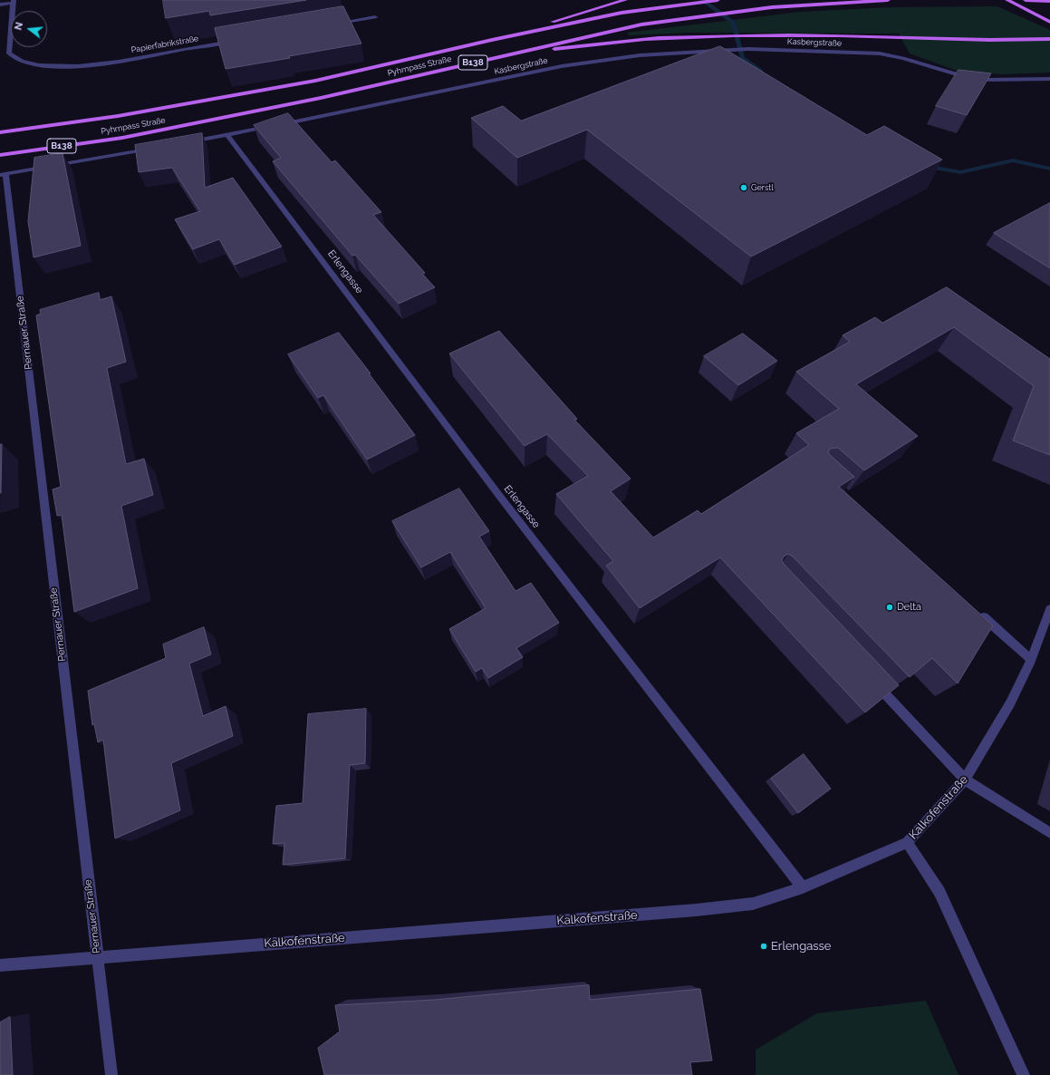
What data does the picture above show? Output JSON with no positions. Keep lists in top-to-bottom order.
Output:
{
  "streets": {
    "main road": ["B138", "Pyhrnpass Straße"],
    "street": [
      "Kasbergstraße",
      "Papierfabrikstraße",
      "Erlengasse",
      "Pernauer Straße",
      "Kalkofenstraße"
    ]
  },
  "crossings": [
    ["Kasbergstraße", "Erlengasse"],
    ["Erlengasse", "Kalkofenstraße"],
    ["Pernauer Straße", "Kalkofenstraße"]
  ],
  "places": ["Gerstl", "Delta", "Erlengasse"],
  "north": "left"
}
